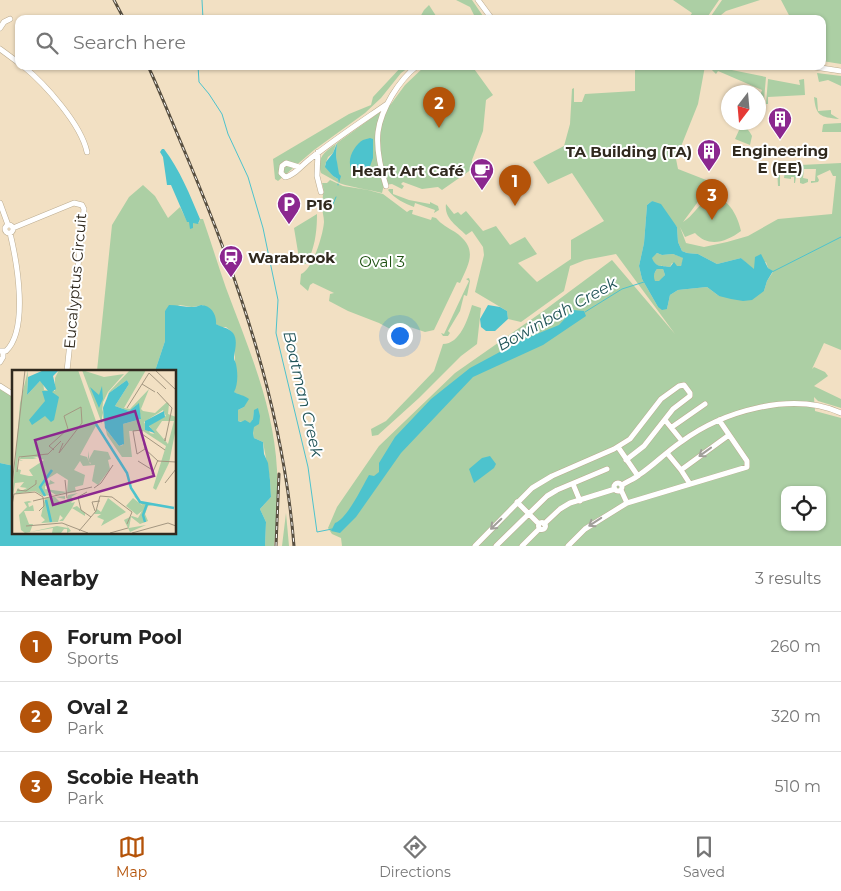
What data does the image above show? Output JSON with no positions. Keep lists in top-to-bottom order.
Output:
{
  "streets": {
    "street": ["Eucalyptus Circuit"]
  },
  "water": ["Bowinbah Creek", "Boatman Creek"],
  "parks": ["Oval 3"],
  "places": {
    "building": ["Engineering E (EE)", "TA Building (TA)"],
    "cafe": ["Heart Art Café"],
    "parking": ["P16"],
    "station": ["Warabrook"]
  },
  "north": "bottom",
  "page": {
    "search": "Search here",
    "pins": ["2", "1", "3"],
    "heading": ["Nearby", "3 results"],
    "list": [
      {
        "mark": "1",
        "name": "Forum Pool",
        "note": "Sports",
        "value": "260 m"
      },
      {
        "mark": "2",
        "name": "Oval 2",
        "note": "Park",
        "value": "320 m"
      },
      {
        "mark": "3",
        "name": "Scobie Heath",
        "note": "Park",
        "value": "510 m"
      }
    ],
    "nav": ["Map", "Directions", "Saved"]
  }
}
